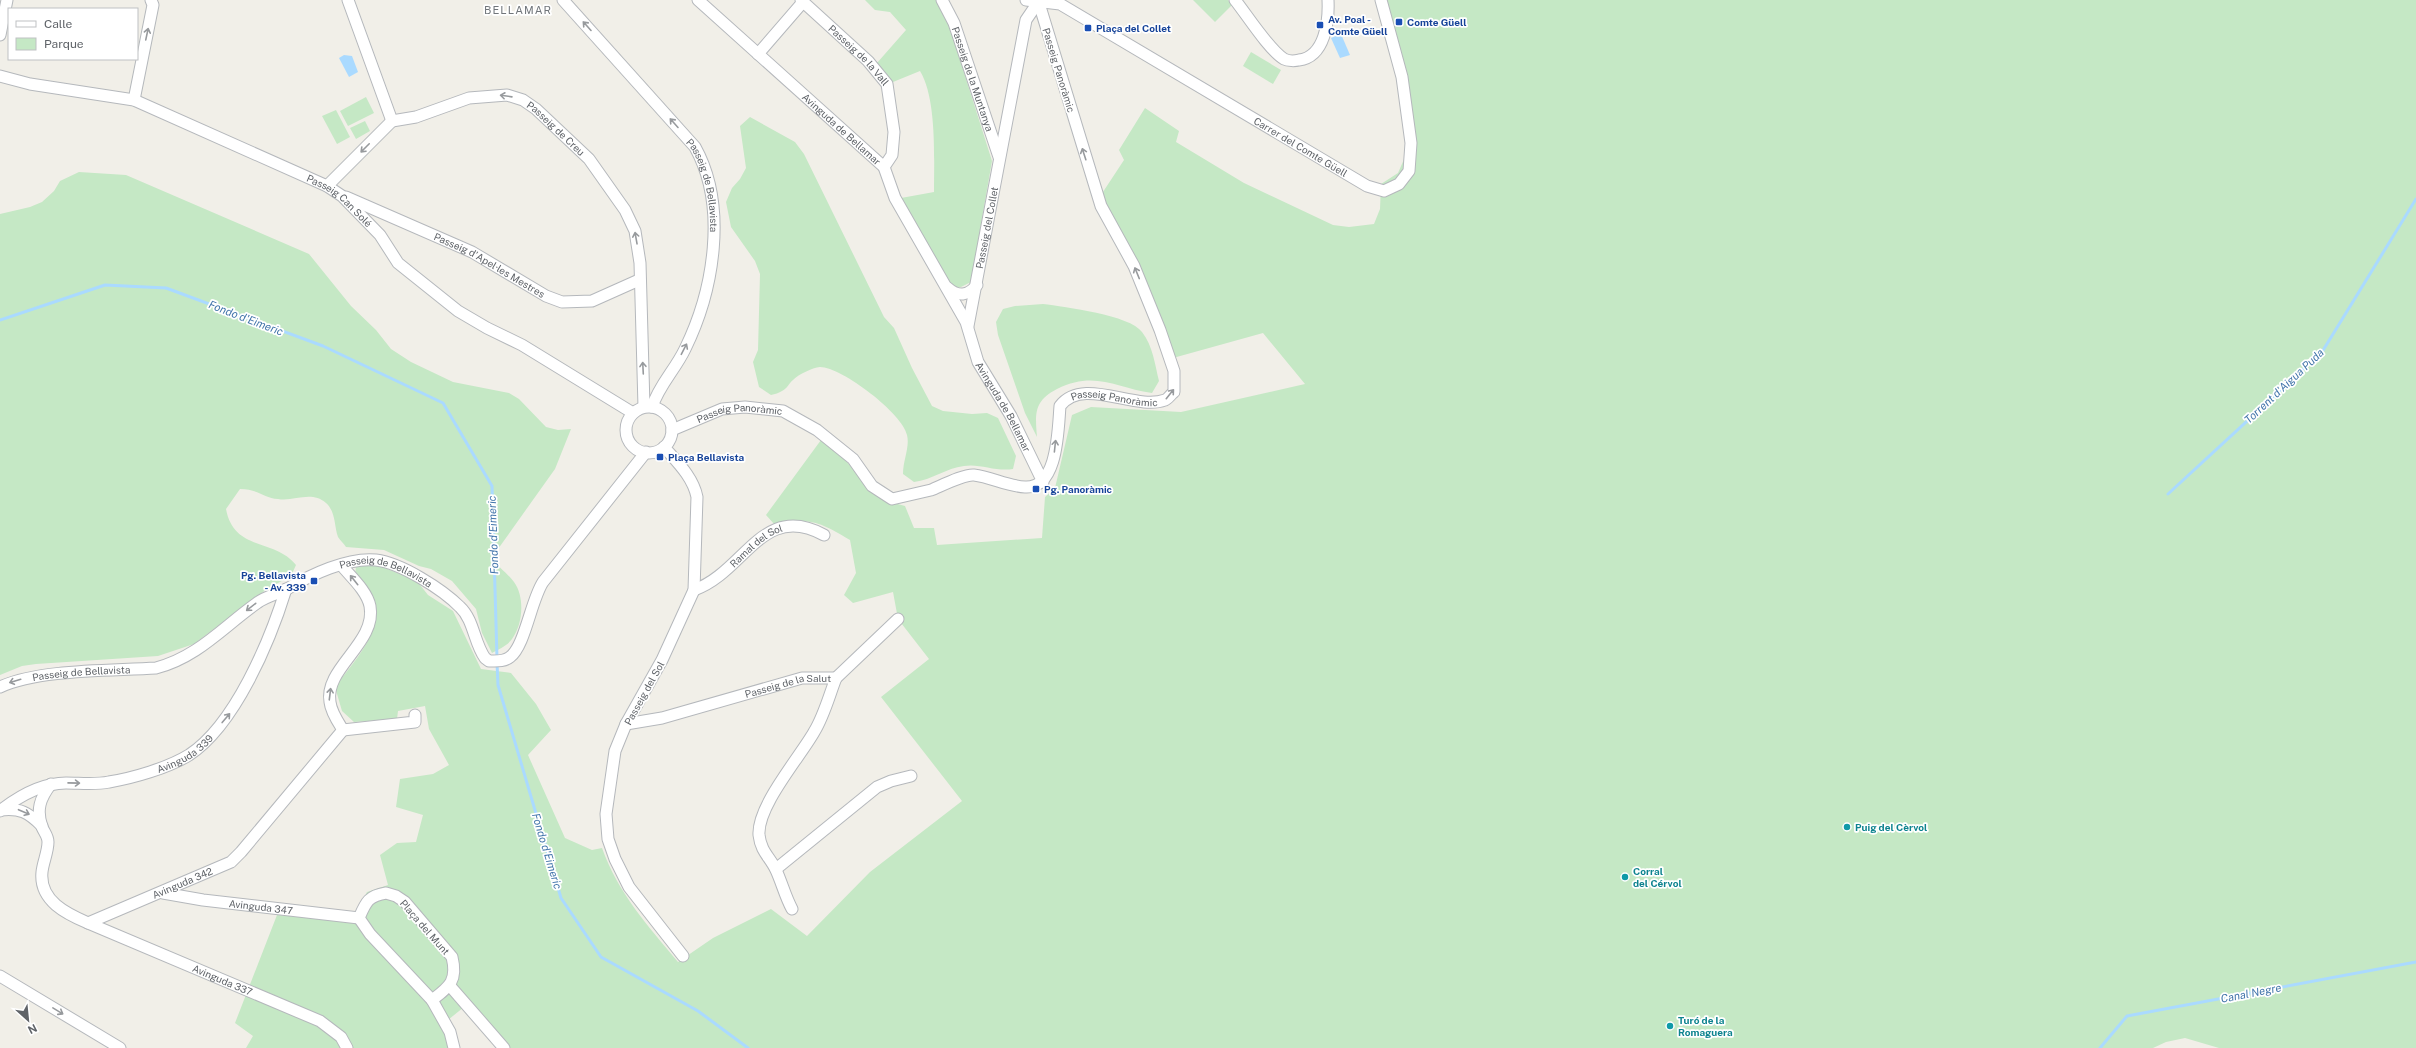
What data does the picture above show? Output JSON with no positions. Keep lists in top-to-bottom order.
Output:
{
  "streets": {
    "street": [
      "Passeig de la Vall",
      "Passeig Panoràmic",
      "Passeig de la Muntanya",
      "Passeig de Creu",
      "Avinguda de Bellamar",
      "Carrer del Comte Güell",
      "Passeig de Bellavista",
      "Passeig Can Solé",
      "Passeig del Collet",
      "Passeig d'Apel·les Mestres",
      "Ramal del Sol",
      "Passeig de la Salut",
      "Passeig del Sol",
      "Avinguda 339",
      "Avinguda 342",
      "Avinguda 347",
      "Plaça del Munt",
      "Avinguda 337"
    ]
  },
  "crossings": [
    ["Passeig de la Vall", "Avinguda de Bellamar"],
    ["Passeig Panoràmic", "Passeig de Creu"],
    ["Passeig Panoràmic", "Avinguda de Bellamar"],
    ["Passeig Panoràmic", "Carrer del Comte Güell"],
    ["Passeig Panoràmic", "Passeig de Bellavista"],
    ["Passeig Panoràmic", "Passeig Can Solé"],
    ["Passeig Panoràmic", "Passeig del Collet"],
    ["Passeig Panoràmic", "Passeig del Sol"],
    ["Passeig de la Muntanya", "Passeig del Collet"],
    ["Passeig de Creu", "Passeig de Bellavista"],
    ["Passeig de Creu", "Passeig Can Solé"],
    ["Passeig de Creu", "Passeig d'Apel·les Mestres"],
    ["Passeig de Creu", "Passeig del Sol"],
    ["Avinguda de Bellamar", "Passeig del Collet"],
    ["Carrer del Comte Güell", "Passeig del Collet"],
    ["Passeig de Bellavista", "Passeig Can Solé"],
    ["Passeig de Bellavista", "Passeig del Sol"],
    ["Passeig de Bellavista", "Avinguda 339"],
    ["Passeig Can Solé", "Passeig d'Apel·les Mestres"],
    ["Passeig Can Solé", "Passeig del Sol"],
    ["Ramal del Sol", "Passeig del Sol"],
    ["Passeig de la Salut", "Passeig del Sol"],
    ["Avinguda 342", "Avinguda 347"],
    ["Avinguda 342", "Avinguda 337"],
    ["Avinguda 347", "Plaça del Munt"]
  ],
  "one_way": ["Avinguda 339"],
  "districts": ["BELLAMAR"],
  "water": ["Fondo d'Eimeric", "Torrent d'Aigua Puda", "Canal Negre"],
  "places": {
    "transit": [
      "Comte Güell",
      "Av. Poal - Comte Güell",
      "Plaça del Collet",
      "Plaça Bellavista",
      "Pg. Panoràmic",
      "Pg. Bellavista - Av. 339"
    ],
    "other": ["Puig del Cèrvol", "Corral del Cérvol", "Turó de la Romaguera"]
  },
  "legend": ["Calle", "Parque"],
  "north": "bottom right"
}
